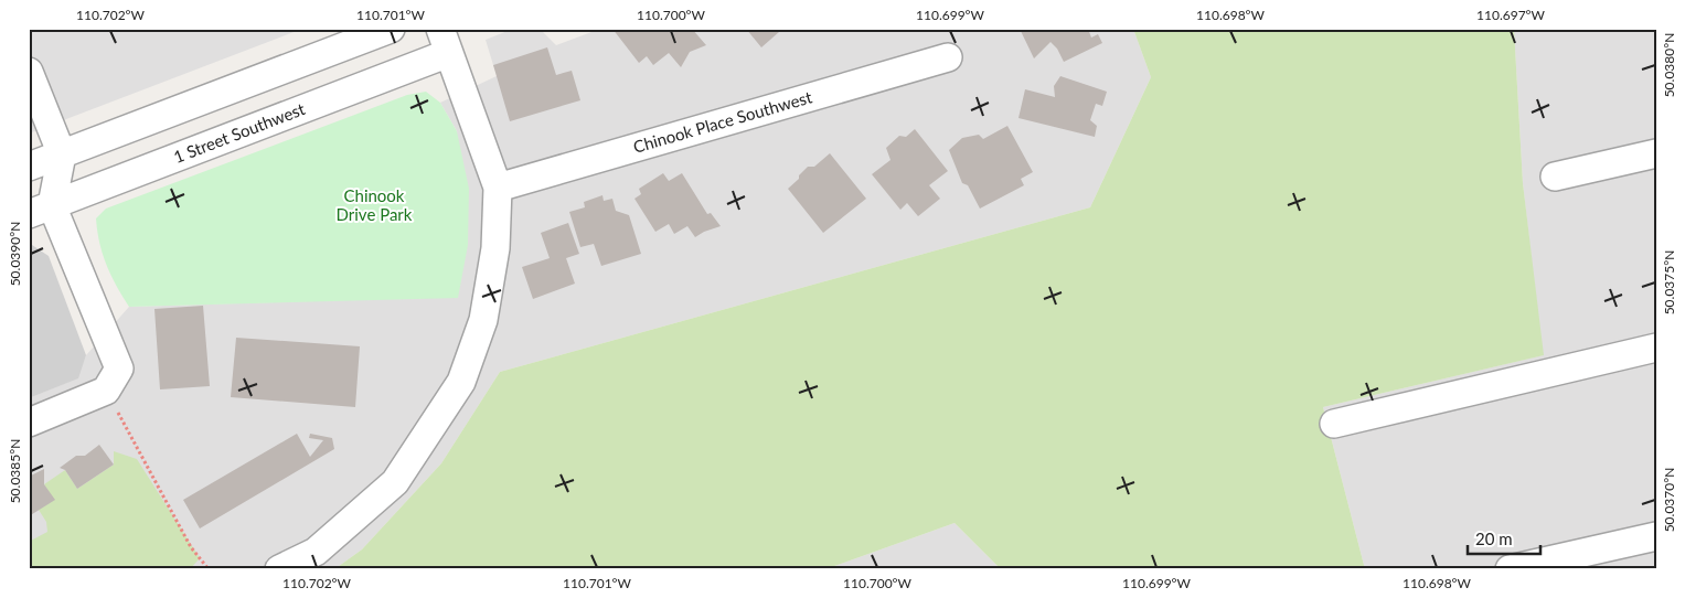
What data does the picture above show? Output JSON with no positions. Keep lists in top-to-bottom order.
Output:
{
  "streets": {
    "street": ["Chinook Place Southwest", "1 Street Southwest"]
  },
  "parks": ["Chinook Drive Park"],
  "scale_bar": "20 m",
  "coordinates": [
    "110.702°W",
    "110.701°W",
    "110.700°W",
    "110.699°W",
    "110.698°W",
    "110.697°W",
    "50.0380°N",
    "50.0390°N",
    "50.0375°N",
    "50.0385°N",
    "50.0370°N"
  ]
}
